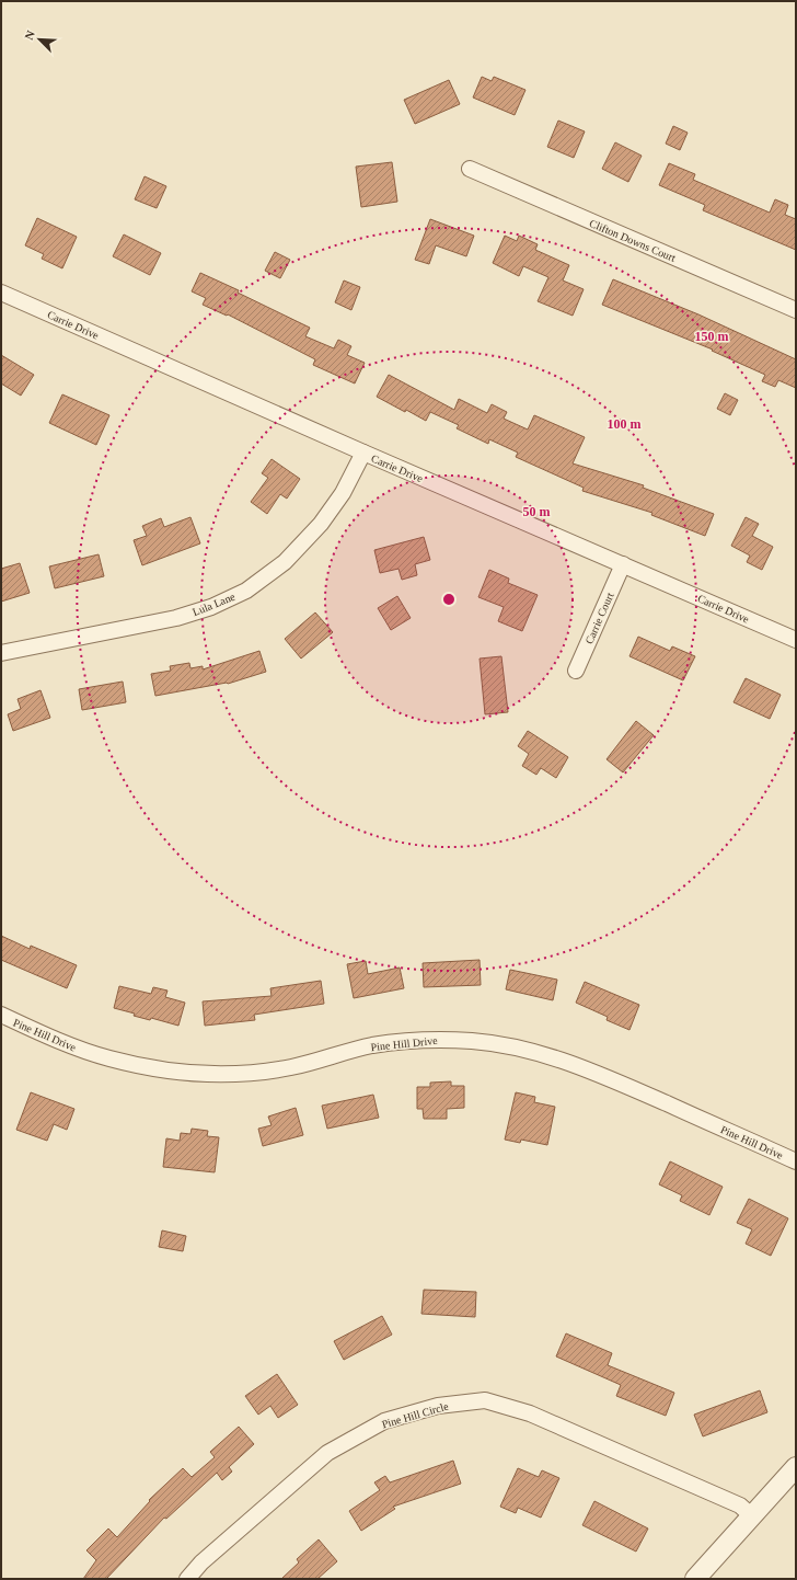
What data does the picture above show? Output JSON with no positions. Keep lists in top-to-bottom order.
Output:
{
  "streets": {
    "street": [
      "Clifton Downs Court",
      "Carrie Drive",
      "Lula Lane",
      "Carrie Court",
      "Pine Hill Drive",
      "Pine Hill Circle"
    ]
  },
  "crossings": [
    ["Carrie Drive", "Lula Lane"],
    ["Carrie Drive", "Carrie Court"]
  ],
  "north": "top left",
  "rings": ["150 m", "100 m", "50 m"]
}
